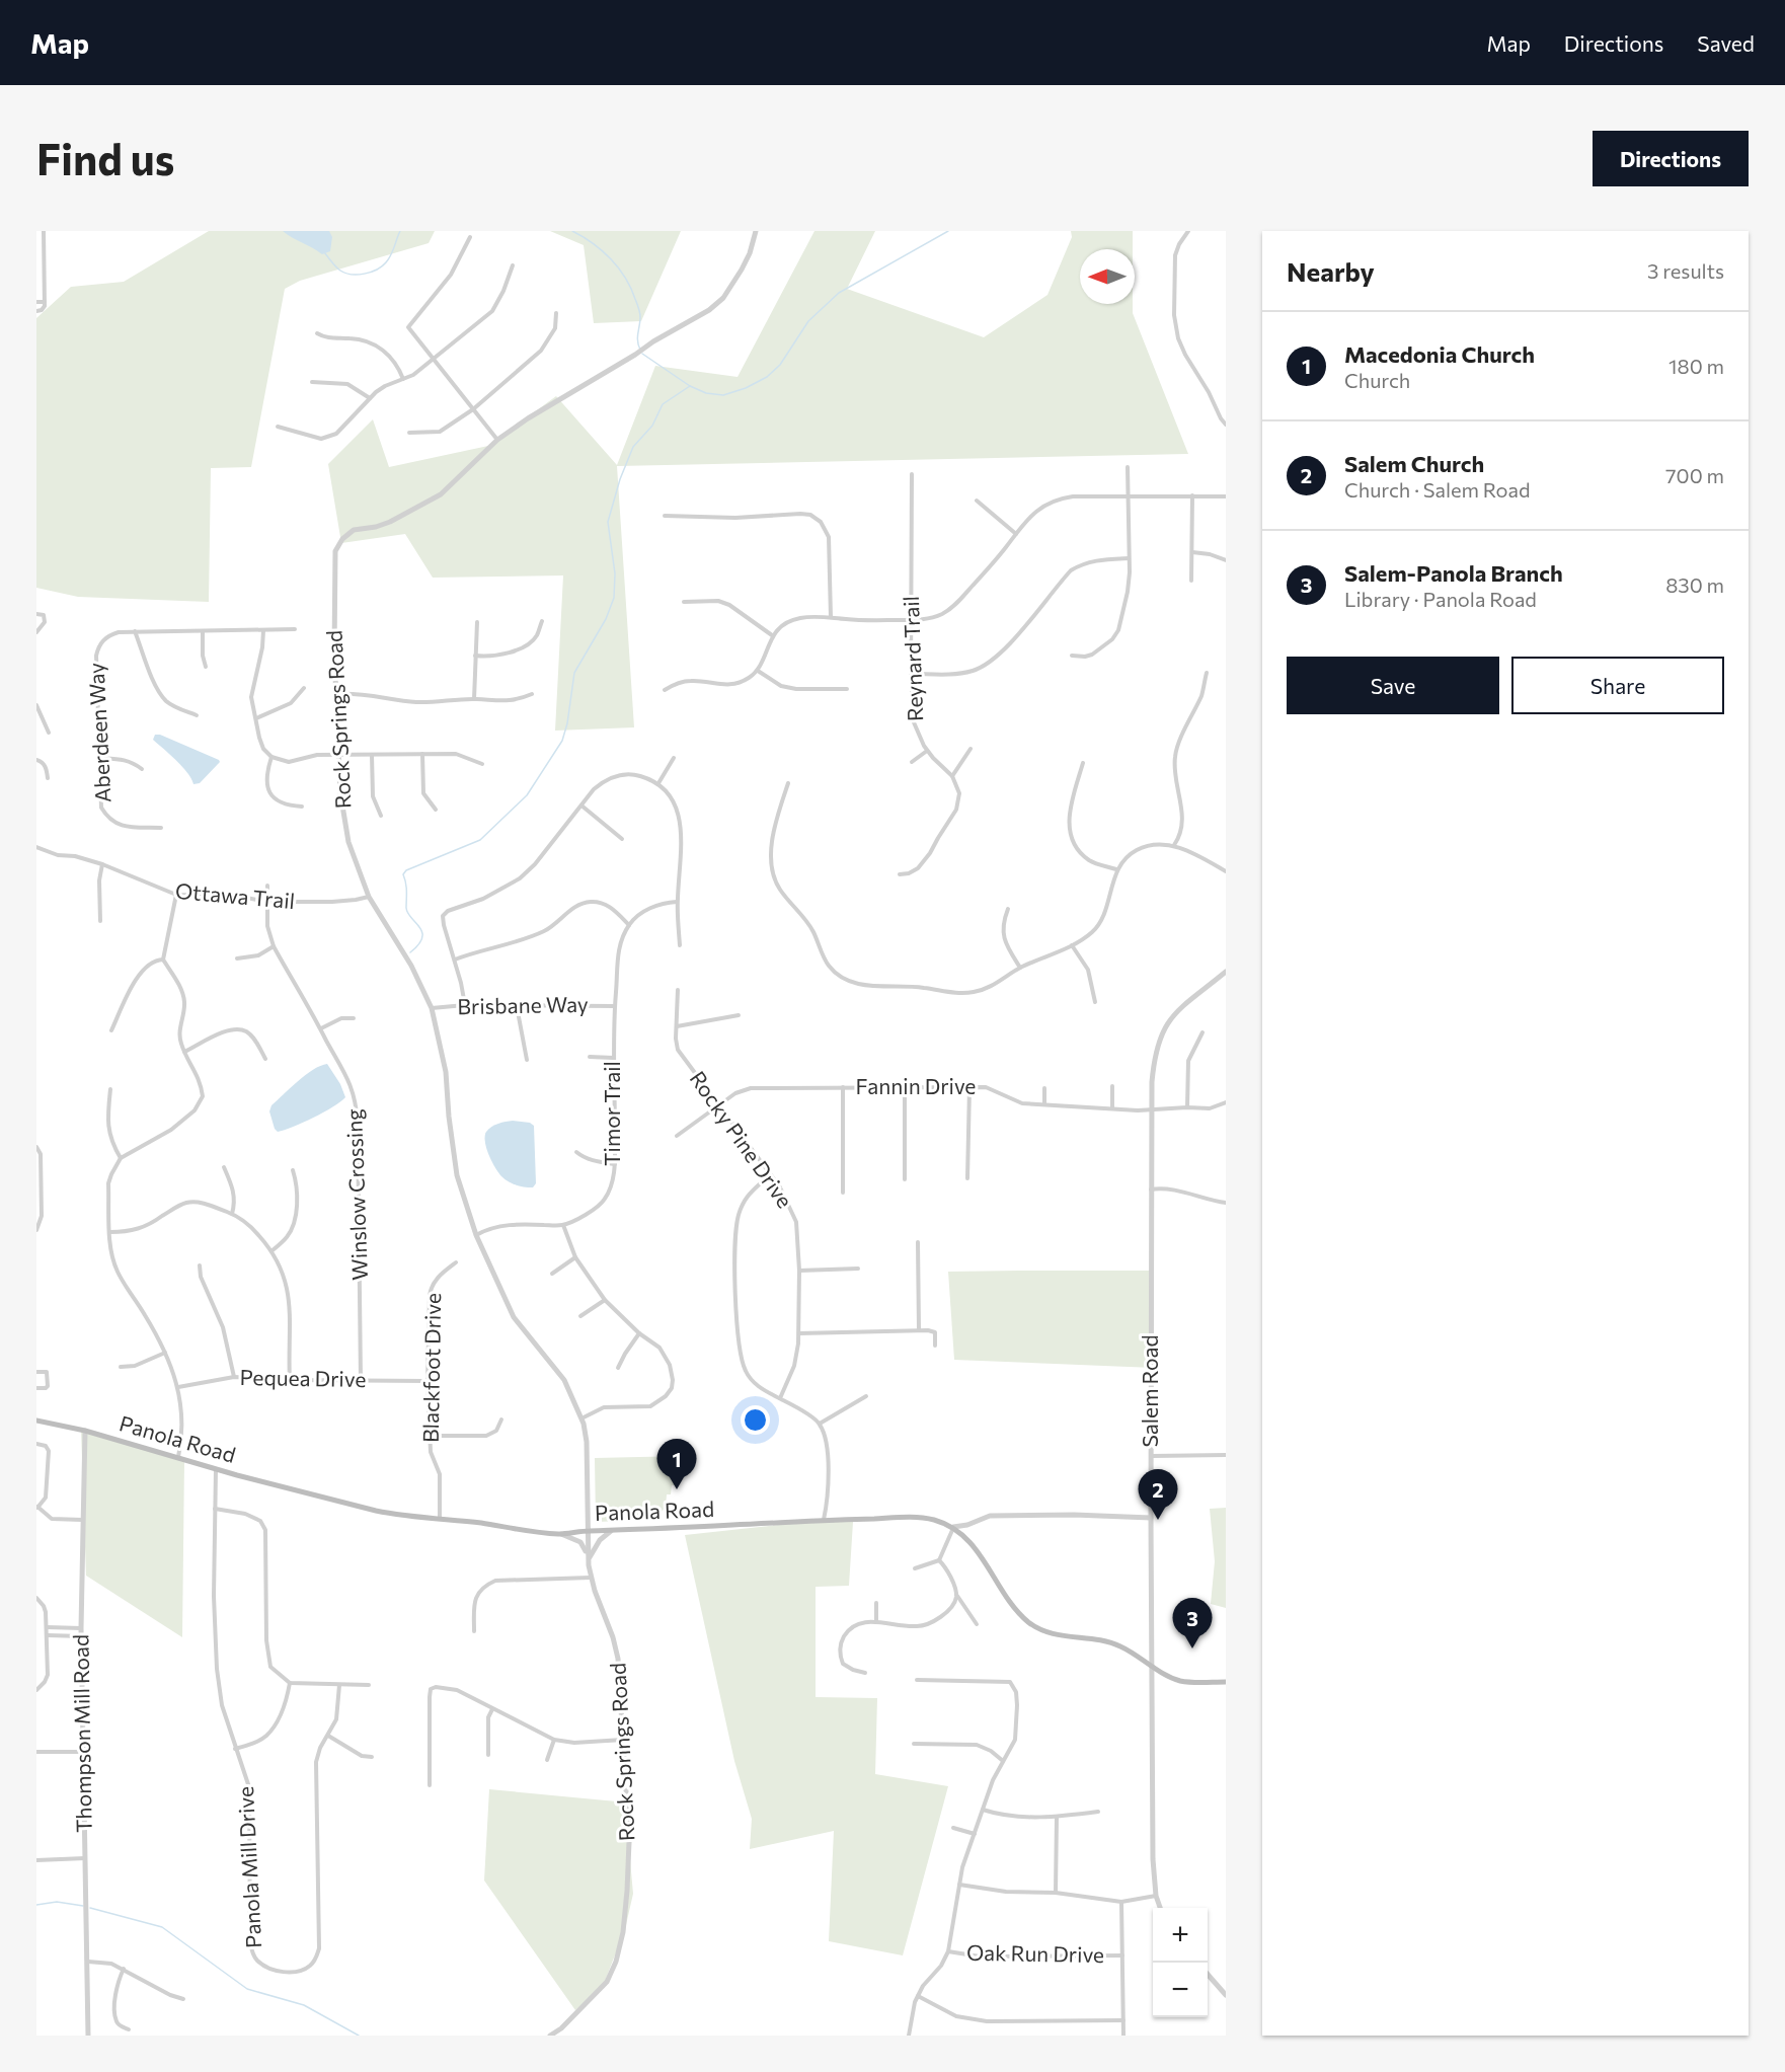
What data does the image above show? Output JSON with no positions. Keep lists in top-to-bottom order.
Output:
{
  "streets": {
    "main road": ["Panola Road"],
    "street": [
      "Reynard Trail",
      "Rock Springs Road",
      "Aberdeen Way",
      "Ottawa Trail",
      "Brisbane Way",
      "Fannin Drive",
      "Timor Trail",
      "Rocky Pine Drive",
      "Winslow Crossing",
      "Blackfoot Drive",
      "Pequea Drive",
      "Salem Road",
      "Thompson Mill Road",
      "Panola Mill Drive",
      "Oak Run Drive"
    ]
  },
  "crossings": [
    ["Rock Springs Road", "Ottawa Trail"],
    ["Rock Springs Road", "Brisbane Way"],
    ["Rock Springs Road", "Timor Trail"],
    ["Rock Springs Road", "Panola Road"],
    ["Ottawa Trail", "Winslow Crossing"],
    ["Brisbane Way", "Timor Trail"],
    ["Fannin Drive", "Rocky Pine Drive"],
    ["Fannin Drive", "Salem Road"],
    ["Winslow Crossing", "Pequea Drive"],
    ["Blackfoot Drive", "Pequea Drive"],
    ["Blackfoot Drive", "Panola Road"],
    ["Salem Road", "Panola Road"],
    ["Panola Road", "Thompson Mill Road"],
    ["Panola Road", "Panola Mill Drive"]
  ],
  "north": "left",
  "page": {
    "header": "Map",
    "nav": ["Map", "Directions", "Saved"],
    "buttons": [
      "Directions",
      ["Save", "Share"]
    ],
    "title": "Find us",
    "heading": ["Nearby", "3 results"],
    "list": [
      {
        "mark": "1",
        "name": "Macedonia Church",
        "note": "Church",
        "value": "180 m"
      },
      {
        "mark": "2",
        "name": "Salem Church",
        "note": "Church · Salem Road",
        "value": "700 m"
      },
      {
        "mark": "3",
        "name": "Salem-Panola Branch",
        "note": "Library · Panola Road",
        "value": "830 m"
      }
    ],
    "pins": ["1", "2", "3"],
    "map_buttons": ["+", "−"]
  }
}
